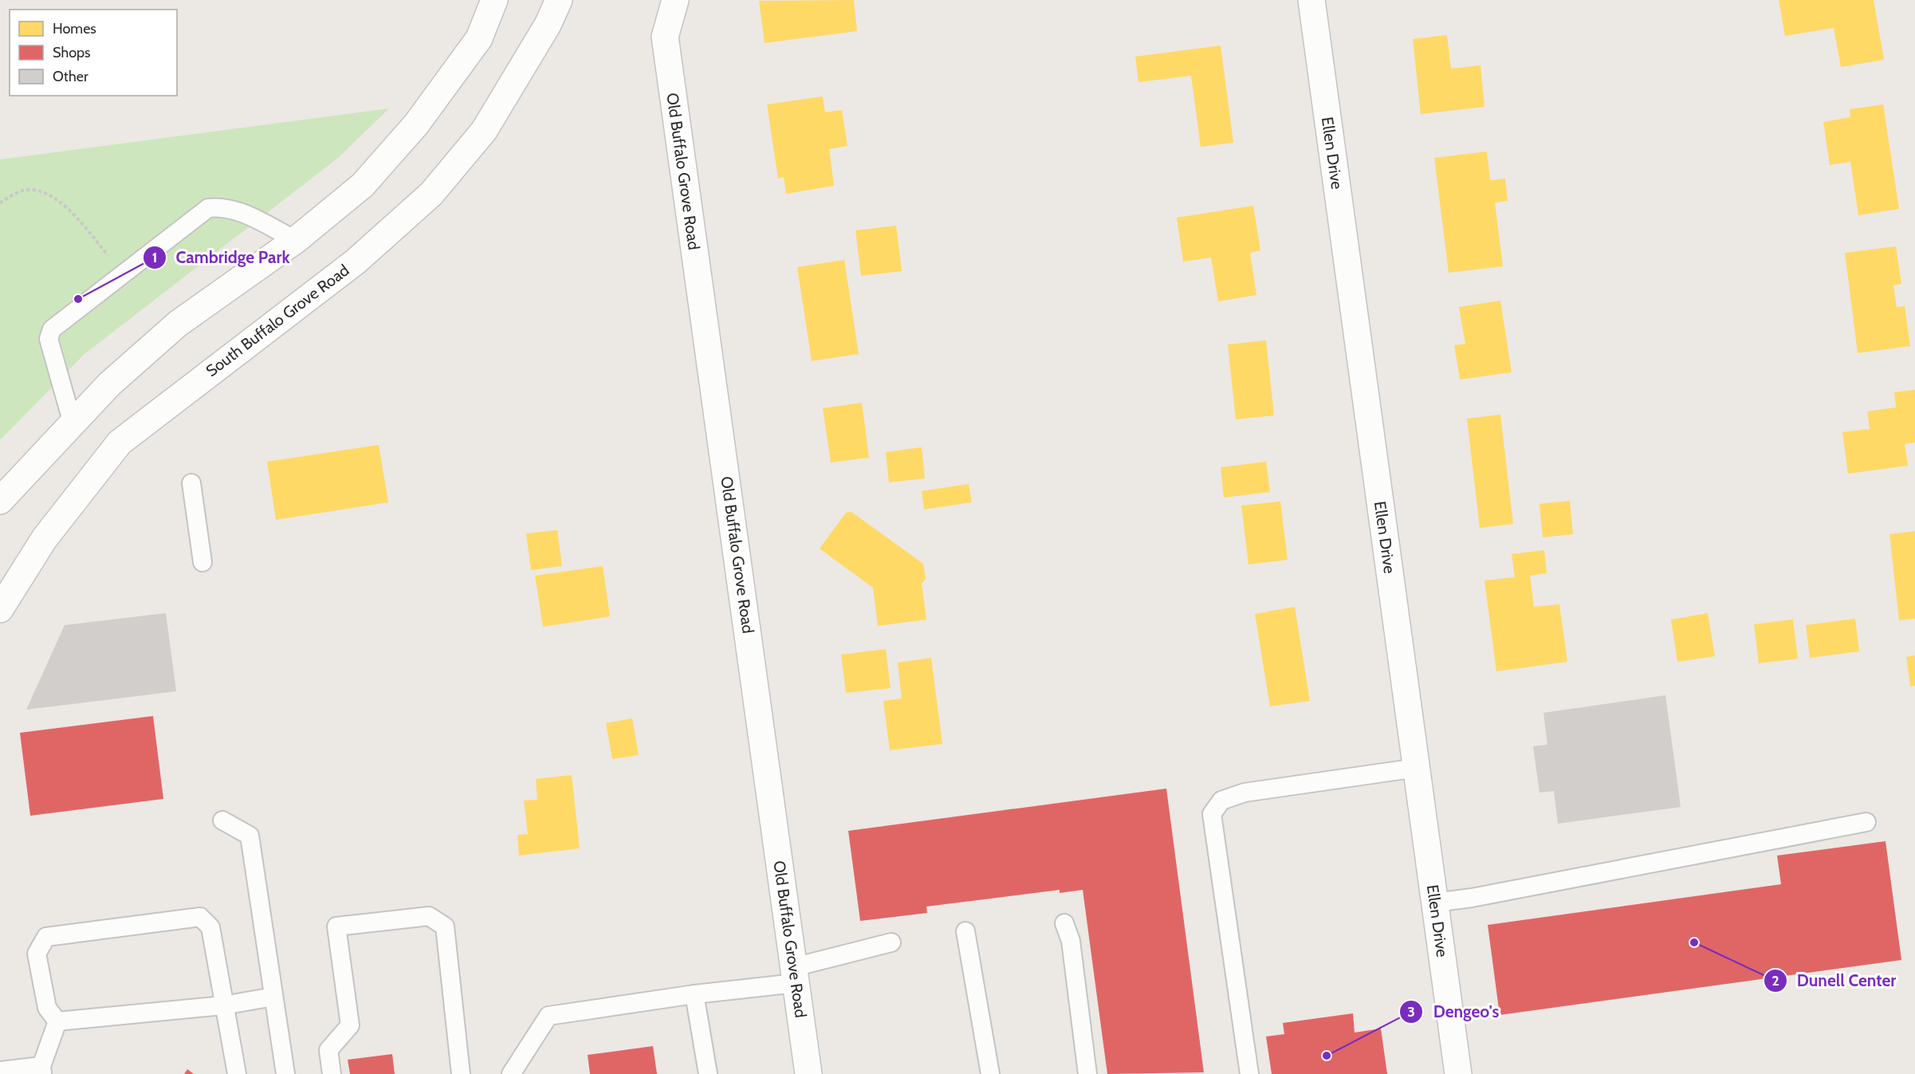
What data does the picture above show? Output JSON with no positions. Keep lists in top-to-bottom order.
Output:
{
  "streets": {
    "street": ["Ellen Drive", "Old Buffalo Grove Road", "South Buffalo Grove Road"]
  },
  "places": ["Cambridge Park", "Dunell Center", "Dengeo's"],
  "legend": ["Homes", "Shops", "Other"]
}
